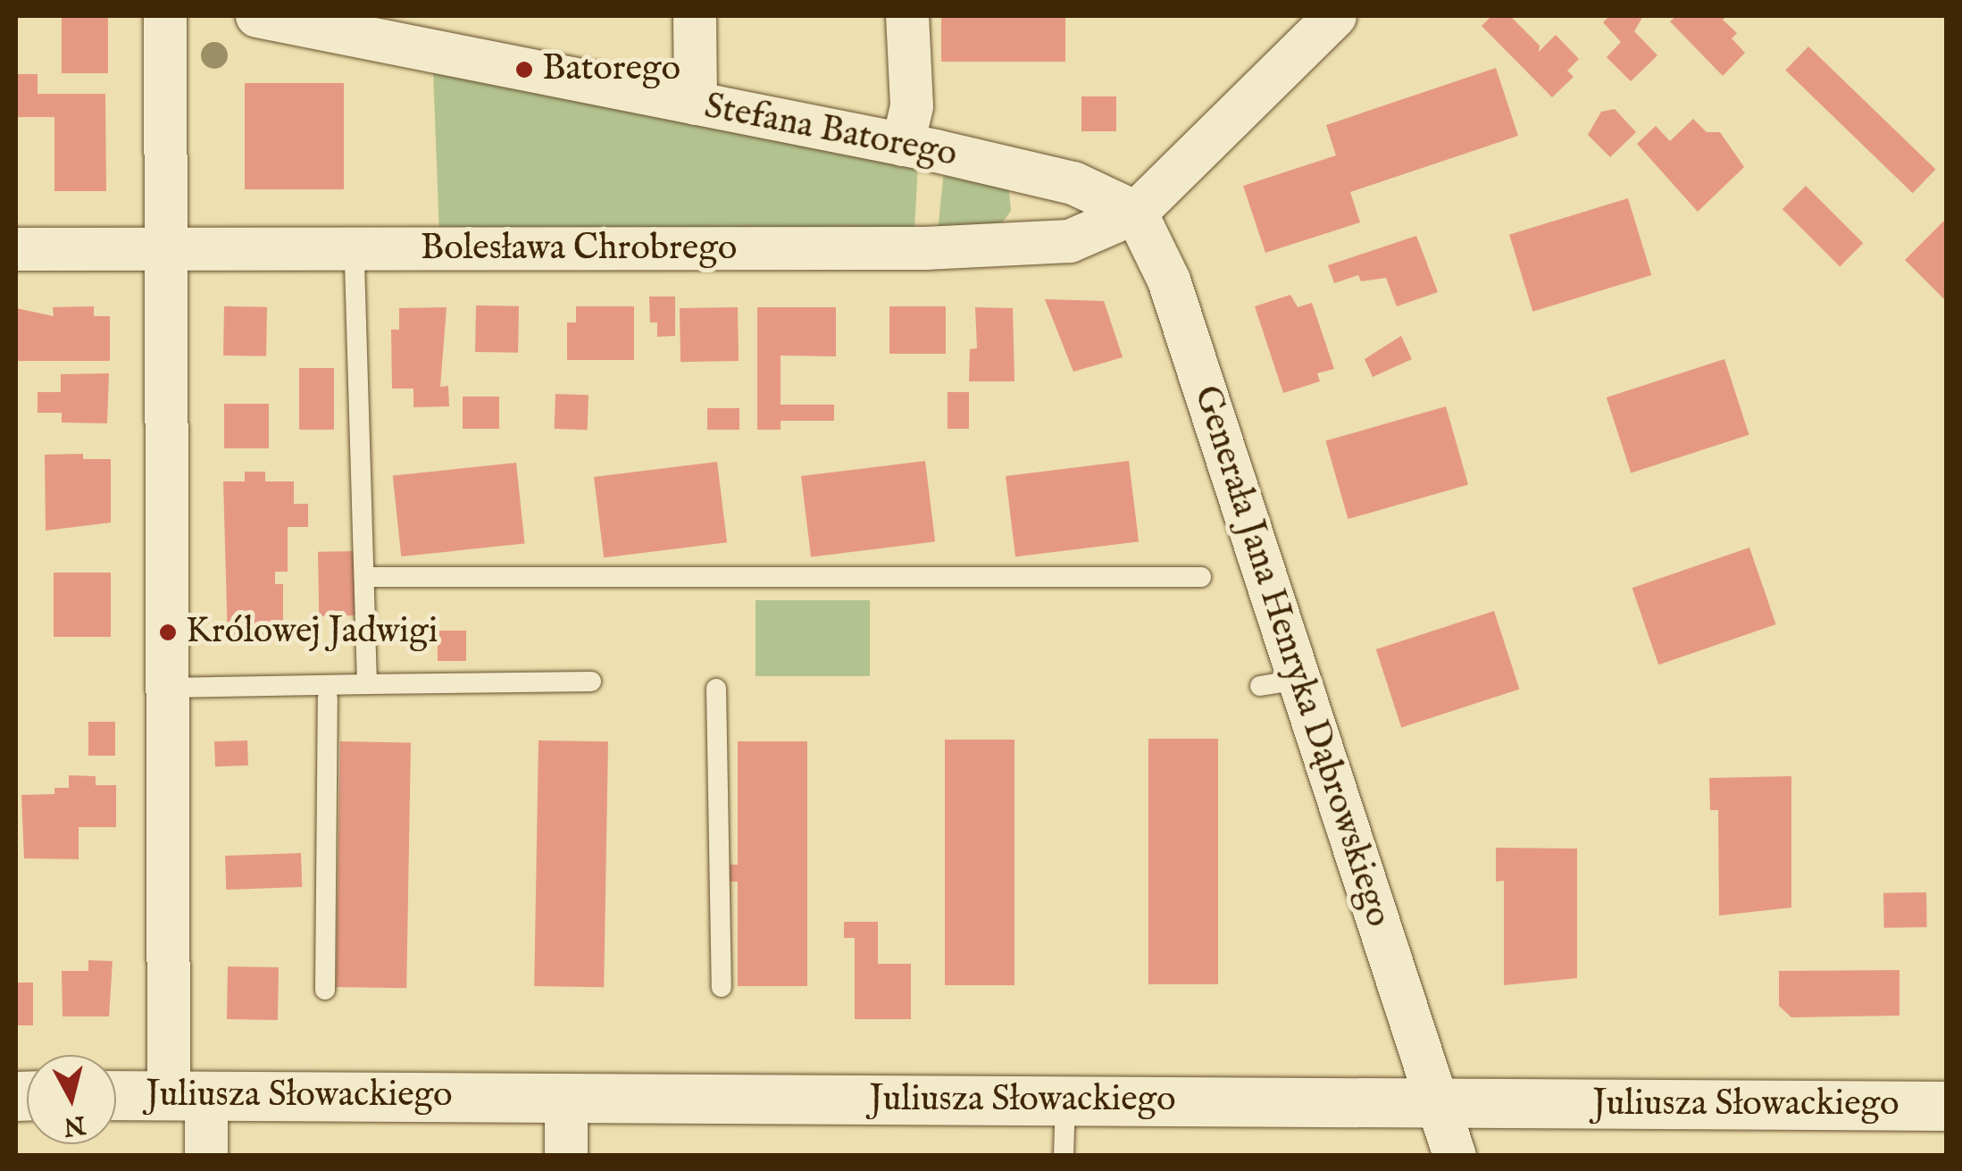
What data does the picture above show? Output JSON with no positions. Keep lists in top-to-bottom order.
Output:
{
  "streets": {
    "street": [
      "Stefana Batorego",
      "Bolesława Chrobrego",
      "Generała Jana Henryka Dąbrowskiego",
      "Juliusza Słowackiego"
    ]
  },
  "crossings": [
    ["Stefana Batorego", "Bolesława Chrobrego"],
    ["Stefana Batorego", "Generała Jana Henryka Dąbrowskiego"],
    ["Bolesława Chrobrego", "Generała Jana Henryka Dąbrowskiego"],
    ["Generała Jana Henryka Dąbrowskiego", "Juliusza Słowackiego"]
  ],
  "places": ["Batorego", "Królowej Jadwigi"],
  "north": "bottom"
}
